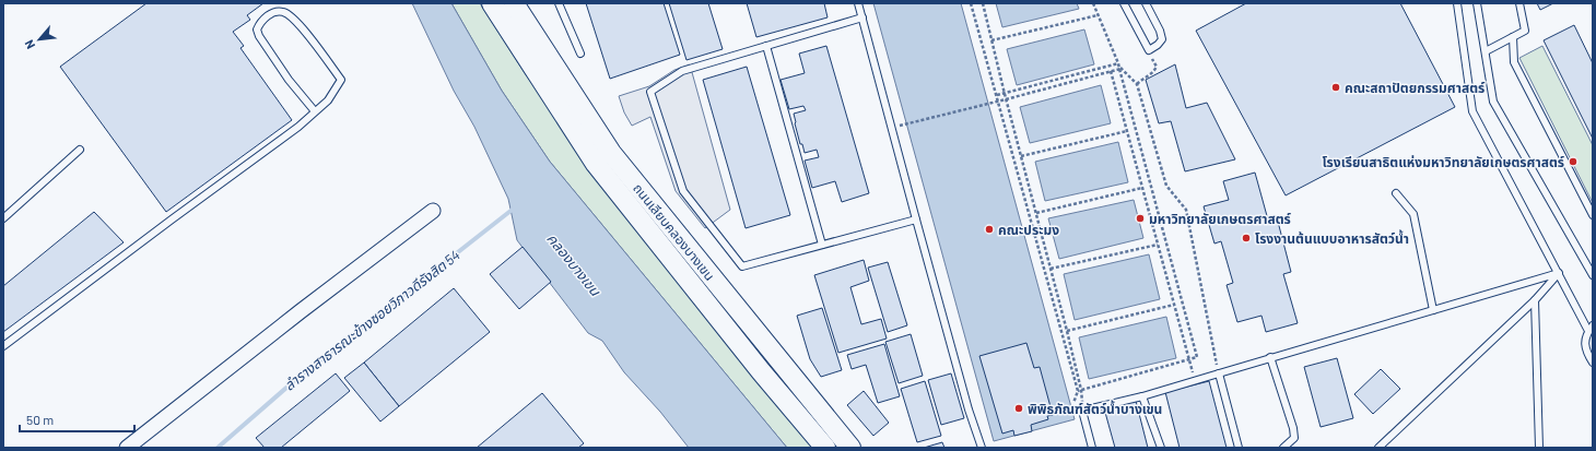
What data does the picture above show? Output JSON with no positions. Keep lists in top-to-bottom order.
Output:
{
  "streets": {
    "main road": ["ถนนเลียบคลองบางเขน"]
  },
  "water": ["คลองบางเขน", "ลำรางสาธารณะข้างซอยวิภาวดีรังสิต 54"],
  "places": [
    "คณะสถาปัตยกรรมศาสตร์",
    "โรงเรียนสาธิตแห่งมหาวิทยาลัยเกษตรศาสตร์",
    "มหาวิทยาลัยเกษตรศาสตร์",
    "คณะประมง",
    "โรงงานต้นแบบอาหารสัตว์น้ำ",
    "พิพิธภัณฑ์สัตว์น้ำบางเขน"
  ],
  "scale_bar": "50 m",
  "north": "bottom left"
}
